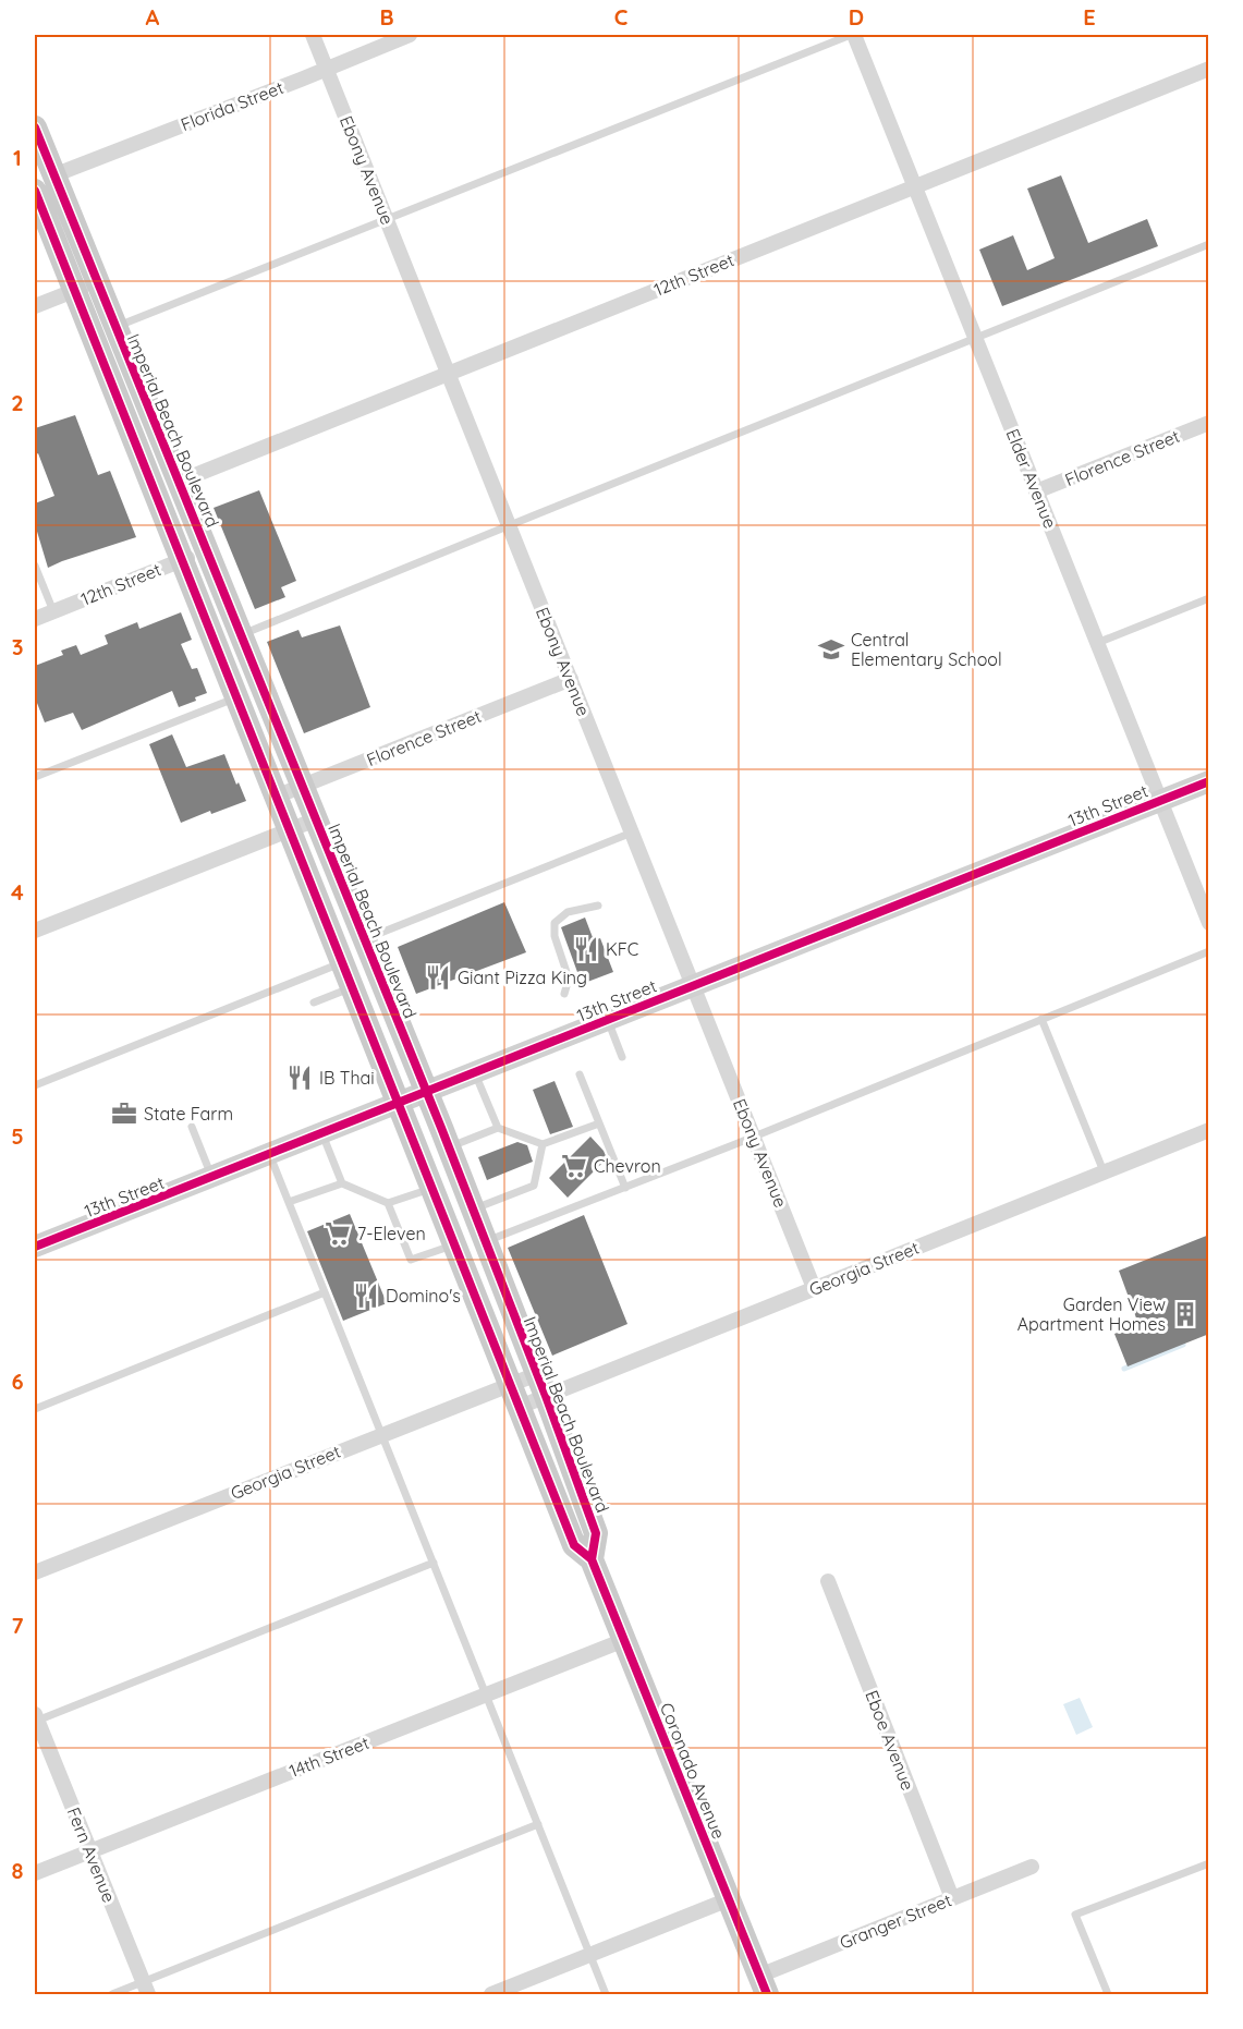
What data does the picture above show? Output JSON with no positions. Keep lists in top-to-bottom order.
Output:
{
  "streets": {
    "main road": ["Imperial Beach Boulevard", "13th Street", "Coronado Avenue"],
    "street": [
      "Florida Street",
      "Ebony Avenue",
      "12th Street",
      "Florence Street",
      "Elder Avenue",
      "Georgia Street",
      "Eboe Avenue",
      "14th Street",
      "Fern Avenue",
      "Granger Street"
    ]
  },
  "crossings": [
    ["Florida Street", "Ebony Avenue"],
    ["Florida Street", "Imperial Beach Boulevard"],
    ["Ebony Avenue", "12th Street"],
    ["Ebony Avenue", "Florence Street"],
    ["Ebony Avenue", "13th Street"],
    ["Ebony Avenue", "Georgia Street"],
    ["12th Street", "Imperial Beach Boulevard"],
    ["12th Street", "Elder Avenue"],
    ["Imperial Beach Boulevard", "Florence Street"],
    ["Imperial Beach Boulevard", "13th Street"],
    ["Imperial Beach Boulevard", "Georgia Street"],
    ["Imperial Beach Boulevard", "Coronado Avenue"],
    ["Florence Street", "Elder Avenue"],
    ["Elder Avenue", "13th Street"],
    ["Eboe Avenue", "Granger Street"],
    ["14th Street", "Coronado Avenue"],
    ["14th Street", "Fern Avenue"],
    ["Coronado Avenue", "Granger Street"]
  ],
  "places": {
    "school or university": ["Central Elementary School"],
    "restaurant": [
      "KFC",
      "Giant Pizza King",
      "IB Thai",
      "Domino's"
    ],
    "office": ["State Farm"],
    "supermarket": ["Chevron", "7-Eleven"],
    "building": ["Garden View Apartment Homes"]
  },
  "grid": {
    "columns": [
      "A",
      "B",
      "C",
      "D",
      "E"
    ],
    "rows": [
      "1",
      "2",
      "3",
      "4",
      "5",
      "6",
      "7",
      "8"
    ]
  }
}
